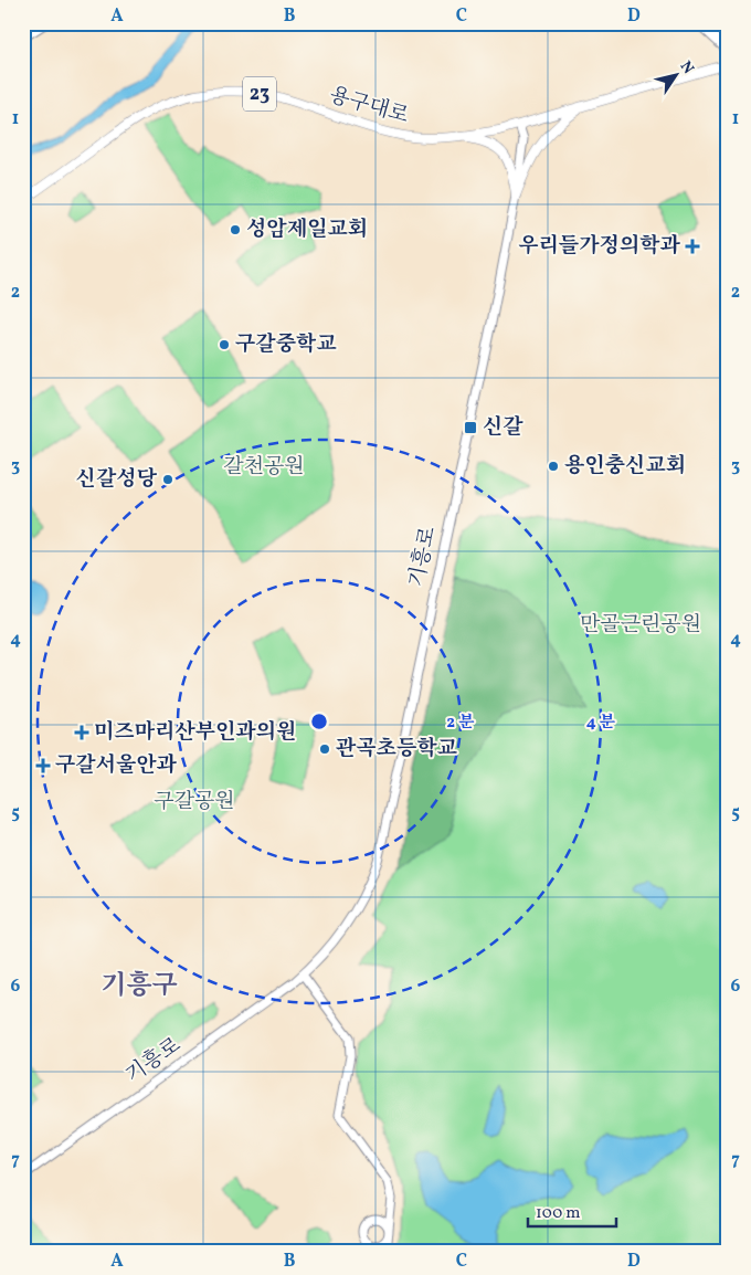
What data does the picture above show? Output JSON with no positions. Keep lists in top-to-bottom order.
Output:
{
  "streets": {
    "main road": ["23", "용구대로", "기흥로"]
  },
  "crossings": [
    ["용구대로", "기흥로"]
  ],
  "districts": ["기흥구"],
  "parks": ["갈천공원", "만골근린공원", "구갈공원"],
  "places": {
    "other": [
      "성암제일교회",
      "구갈중학교",
      "용인충신교회",
      "신갈성당",
      "관곡초등학교"
    ],
    "health": ["우리들가정의학과", "미즈마리산부인과의원", "구갈서울안과"],
    "transit": ["신갈"]
  },
  "scale_bar": "100 m",
  "north": "top right",
  "grid": {
    "columns": [
      "A",
      "B",
      "C",
      "D"
    ],
    "rows": [
      "1",
      "2",
      "3",
      "4",
      "5",
      "6",
      "7"
    ]
  },
  "rings": ["2 분", "4 분"]
}
